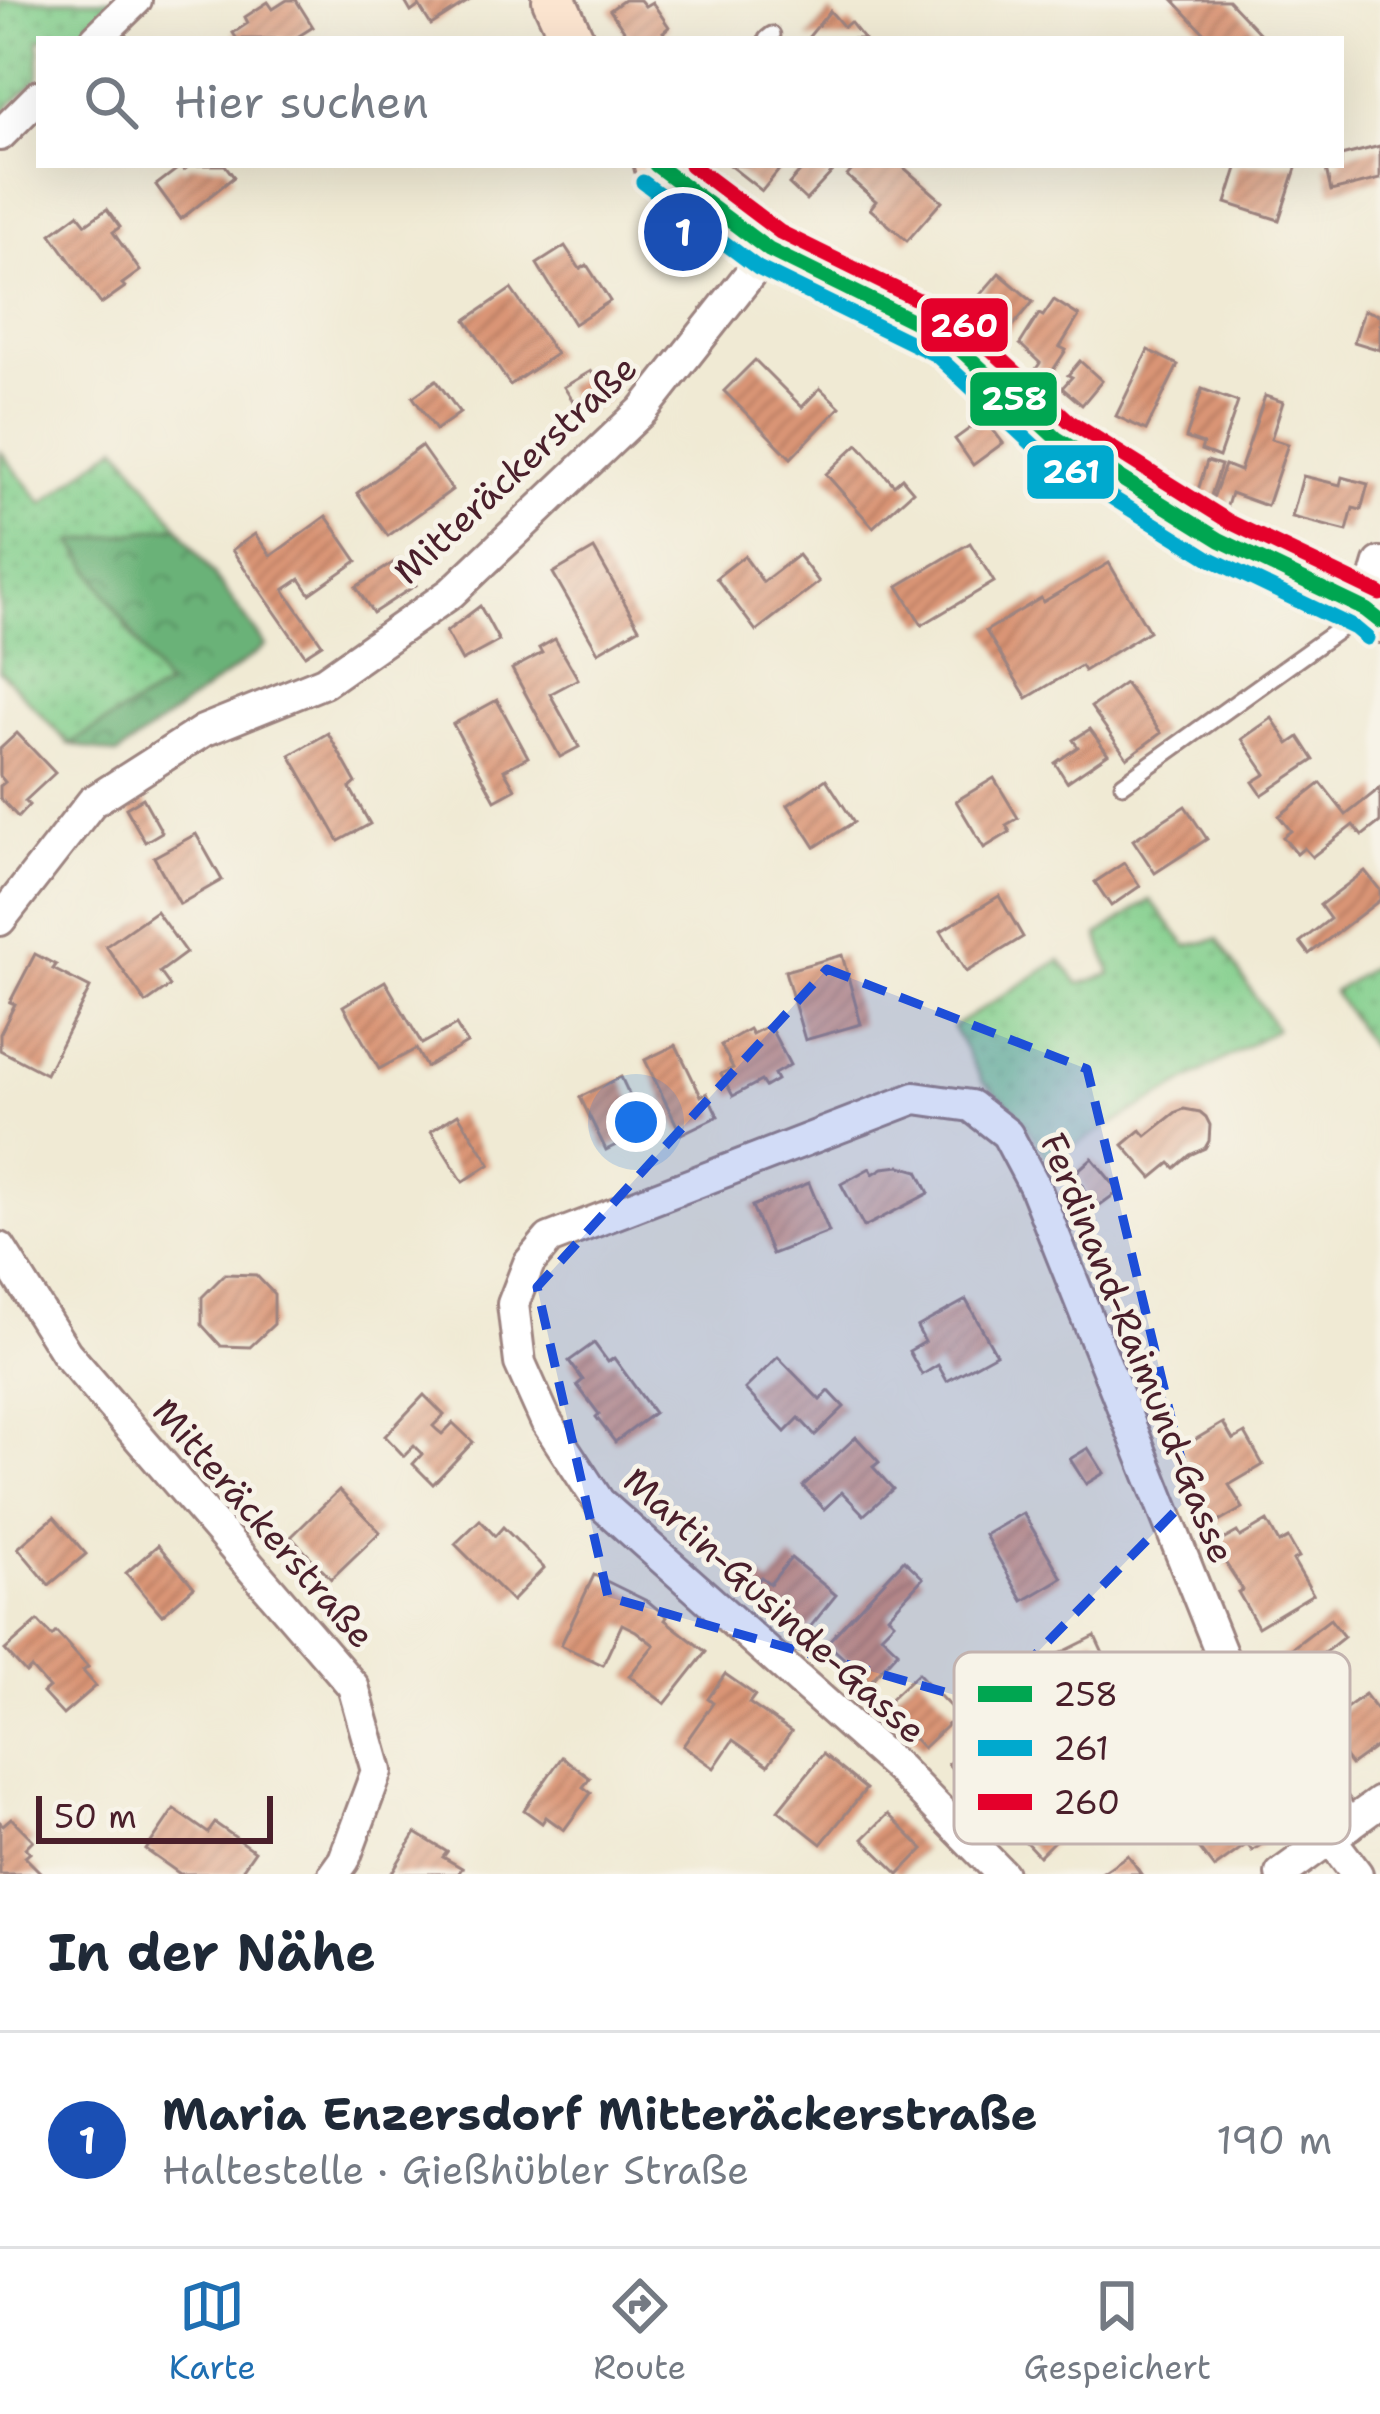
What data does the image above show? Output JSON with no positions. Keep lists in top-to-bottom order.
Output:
{
  "streets": {
    "street": ["Mitteräckerstraße", "Ferdinand-Raimund-Gasse", "Martin-Gusinde-Gasse"]
  },
  "crossings": [
    ["Ferdinand-Raimund-Gasse", "Martin-Gusinde-Gasse"]
  ],
  "lines": ["transit line 258", "transit line 260", "transit line 261"],
  "legend": ["258", "261", "260"],
  "scale_bar": "50 m",
  "page": {
    "search": "Hier suchen",
    "pins": "1",
    "scale": "50 m",
    "heading": "In der Nähe",
    "list": [
      {
        "mark": "1",
        "name": "Maria Enzersdorf Mitteräckerstraße",
        "note": "Haltestelle · Gießhübler Straße",
        "value": "190 m"
      }
    ],
    "nav": ["Karte", "Route", "Gespeichert"]
  }
}
